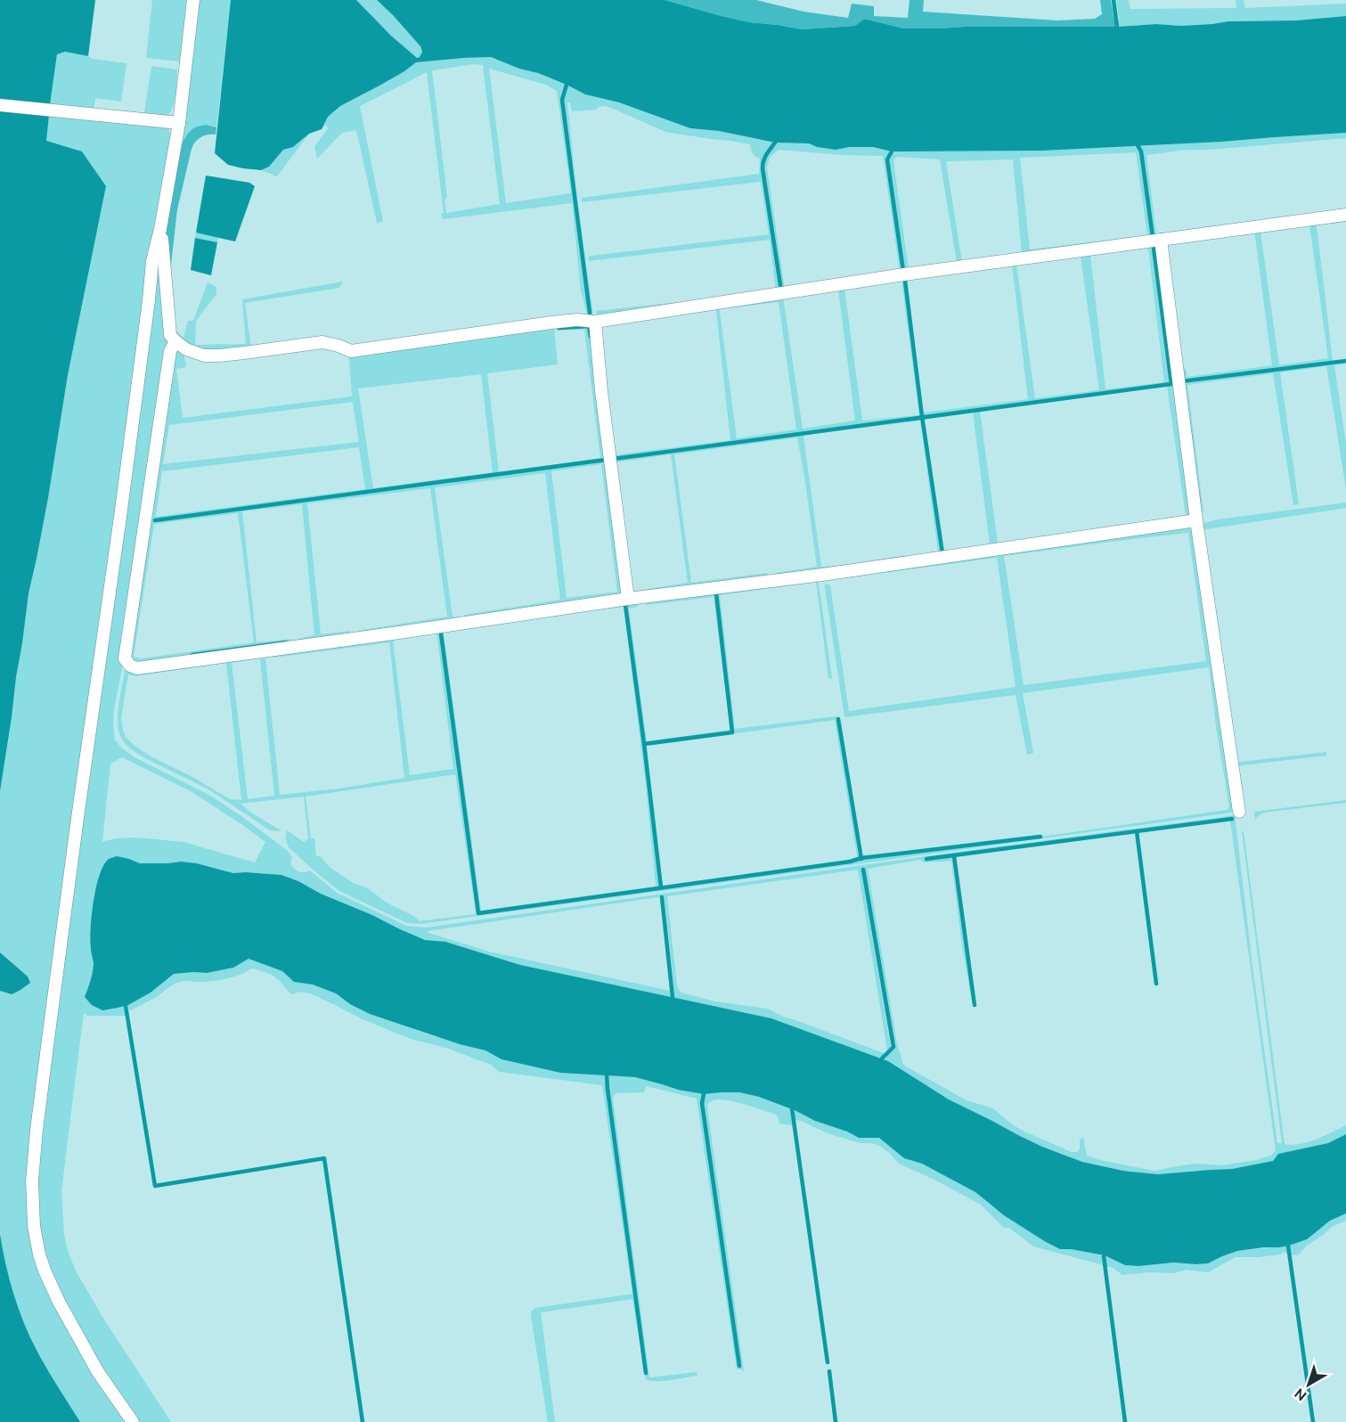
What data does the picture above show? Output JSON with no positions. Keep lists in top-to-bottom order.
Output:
{
  "north": "bottom left"
}
